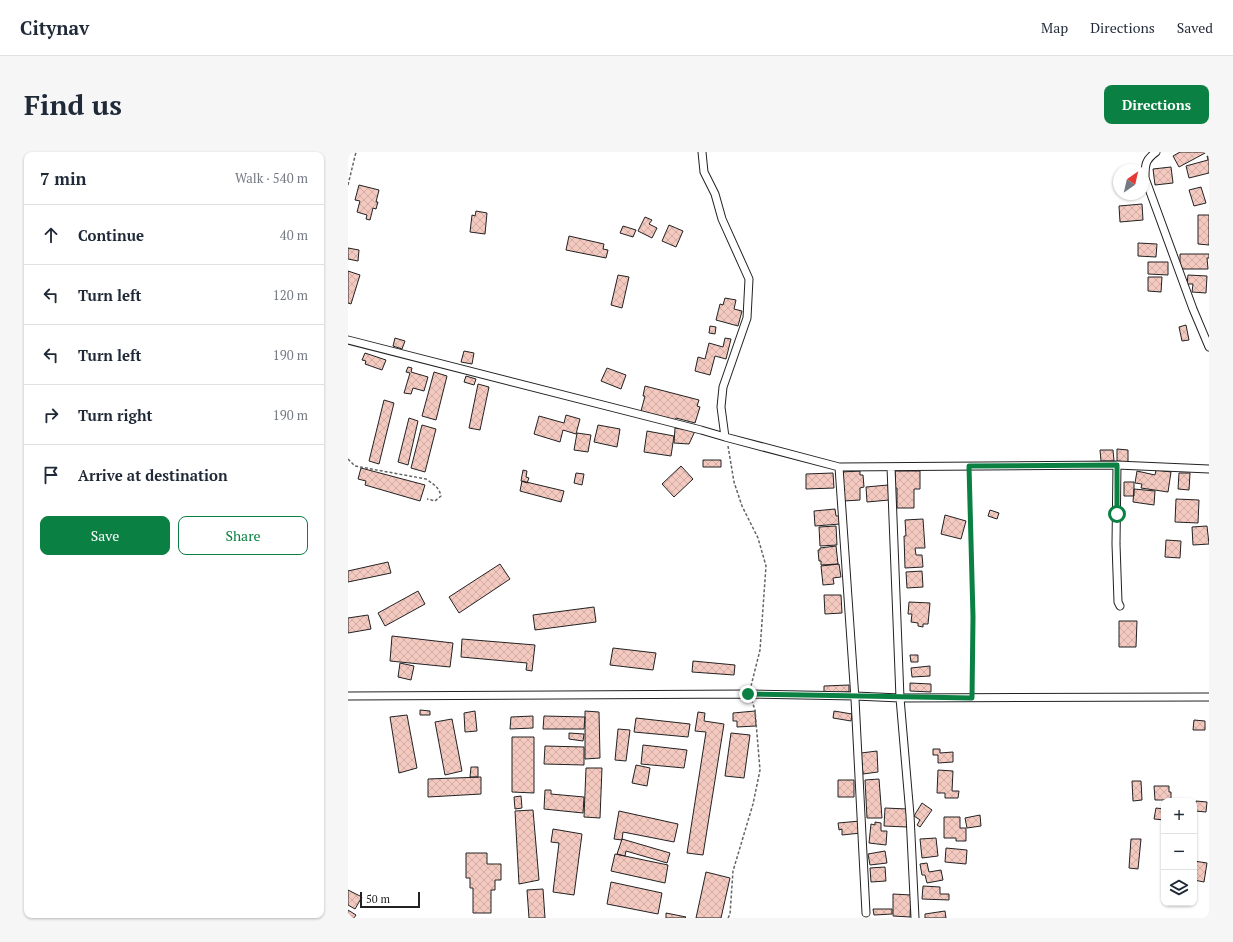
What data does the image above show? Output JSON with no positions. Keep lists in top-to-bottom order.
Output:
{
  "scale_bar": "50 m",
  "north": "top right",
  "page": {
    "header": "Citynav",
    "nav": ["Map", "Directions", "Saved"],
    "buttons": [
      "Directions",
      ["Save", "Share"]
    ],
    "title": "Find us",
    "heading": ["7 min", "Walk · 540 m"],
    "list": [
      ["Continue", "40 m"],
      ["Turn left", "120 m"],
      ["Turn left", "190 m"],
      ["Turn right", "190 m"],
      "Arrive at destination"
    ],
    "map_buttons": ["+", "−"],
    "scale": "50 m"
  }
}
